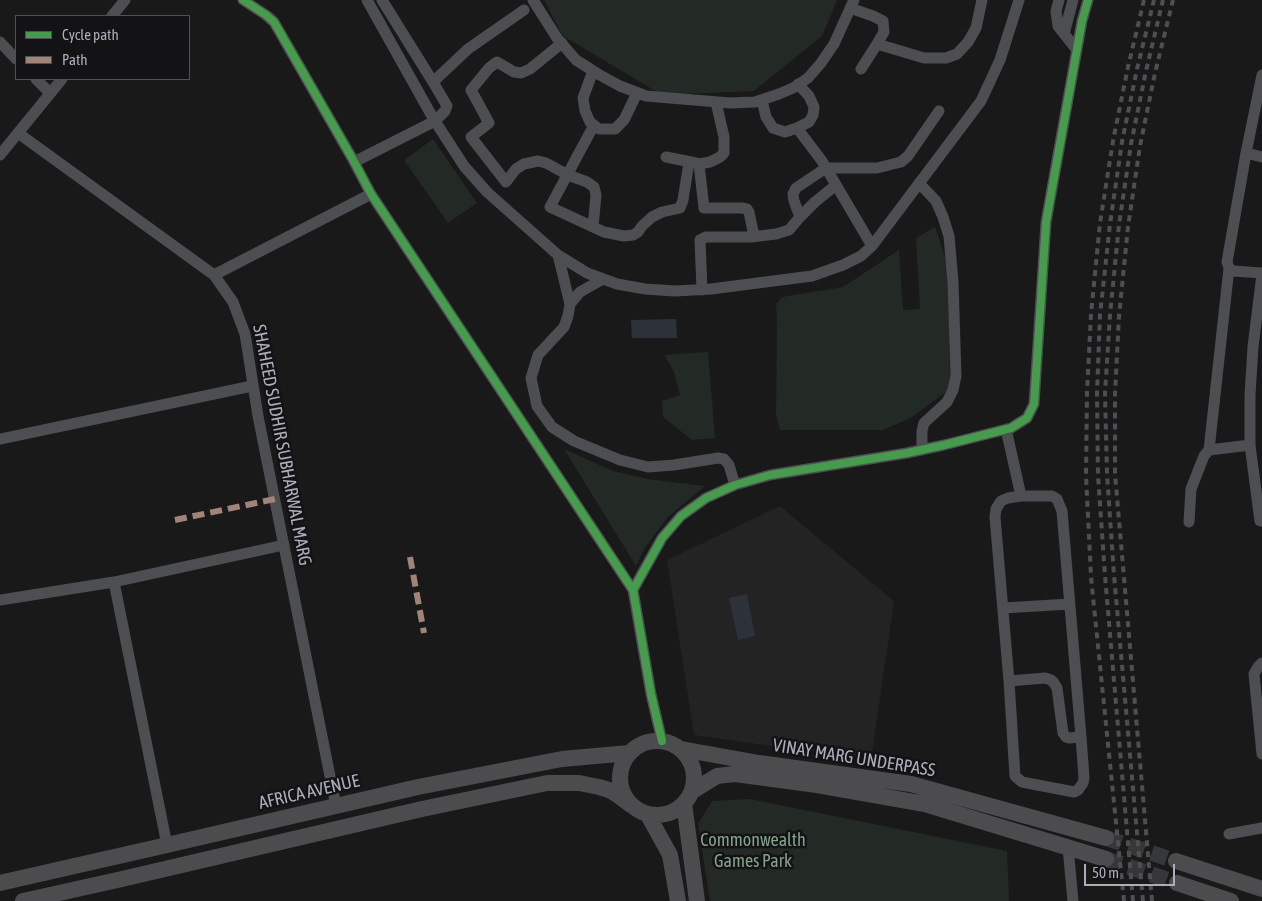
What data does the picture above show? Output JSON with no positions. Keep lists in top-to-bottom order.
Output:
{
  "streets": {
    "main road": ["VINAY MARG UNDERPASS", "AFRICA AVENUE"],
    "street": ["SHAHEED SUDHIR SUBHARWAL MARG"]
  },
  "crossings": [
    ["SHAHEED SUDHIR SUBHARWAL MARG", "AFRICA AVENUE"],
    ["VINAY MARG UNDERPASS", "AFRICA AVENUE"]
  ],
  "parks": ["Commonwealth Games Park"],
  "legend": ["Cycle path", "Path"],
  "scale_bar": "50 m"
}
